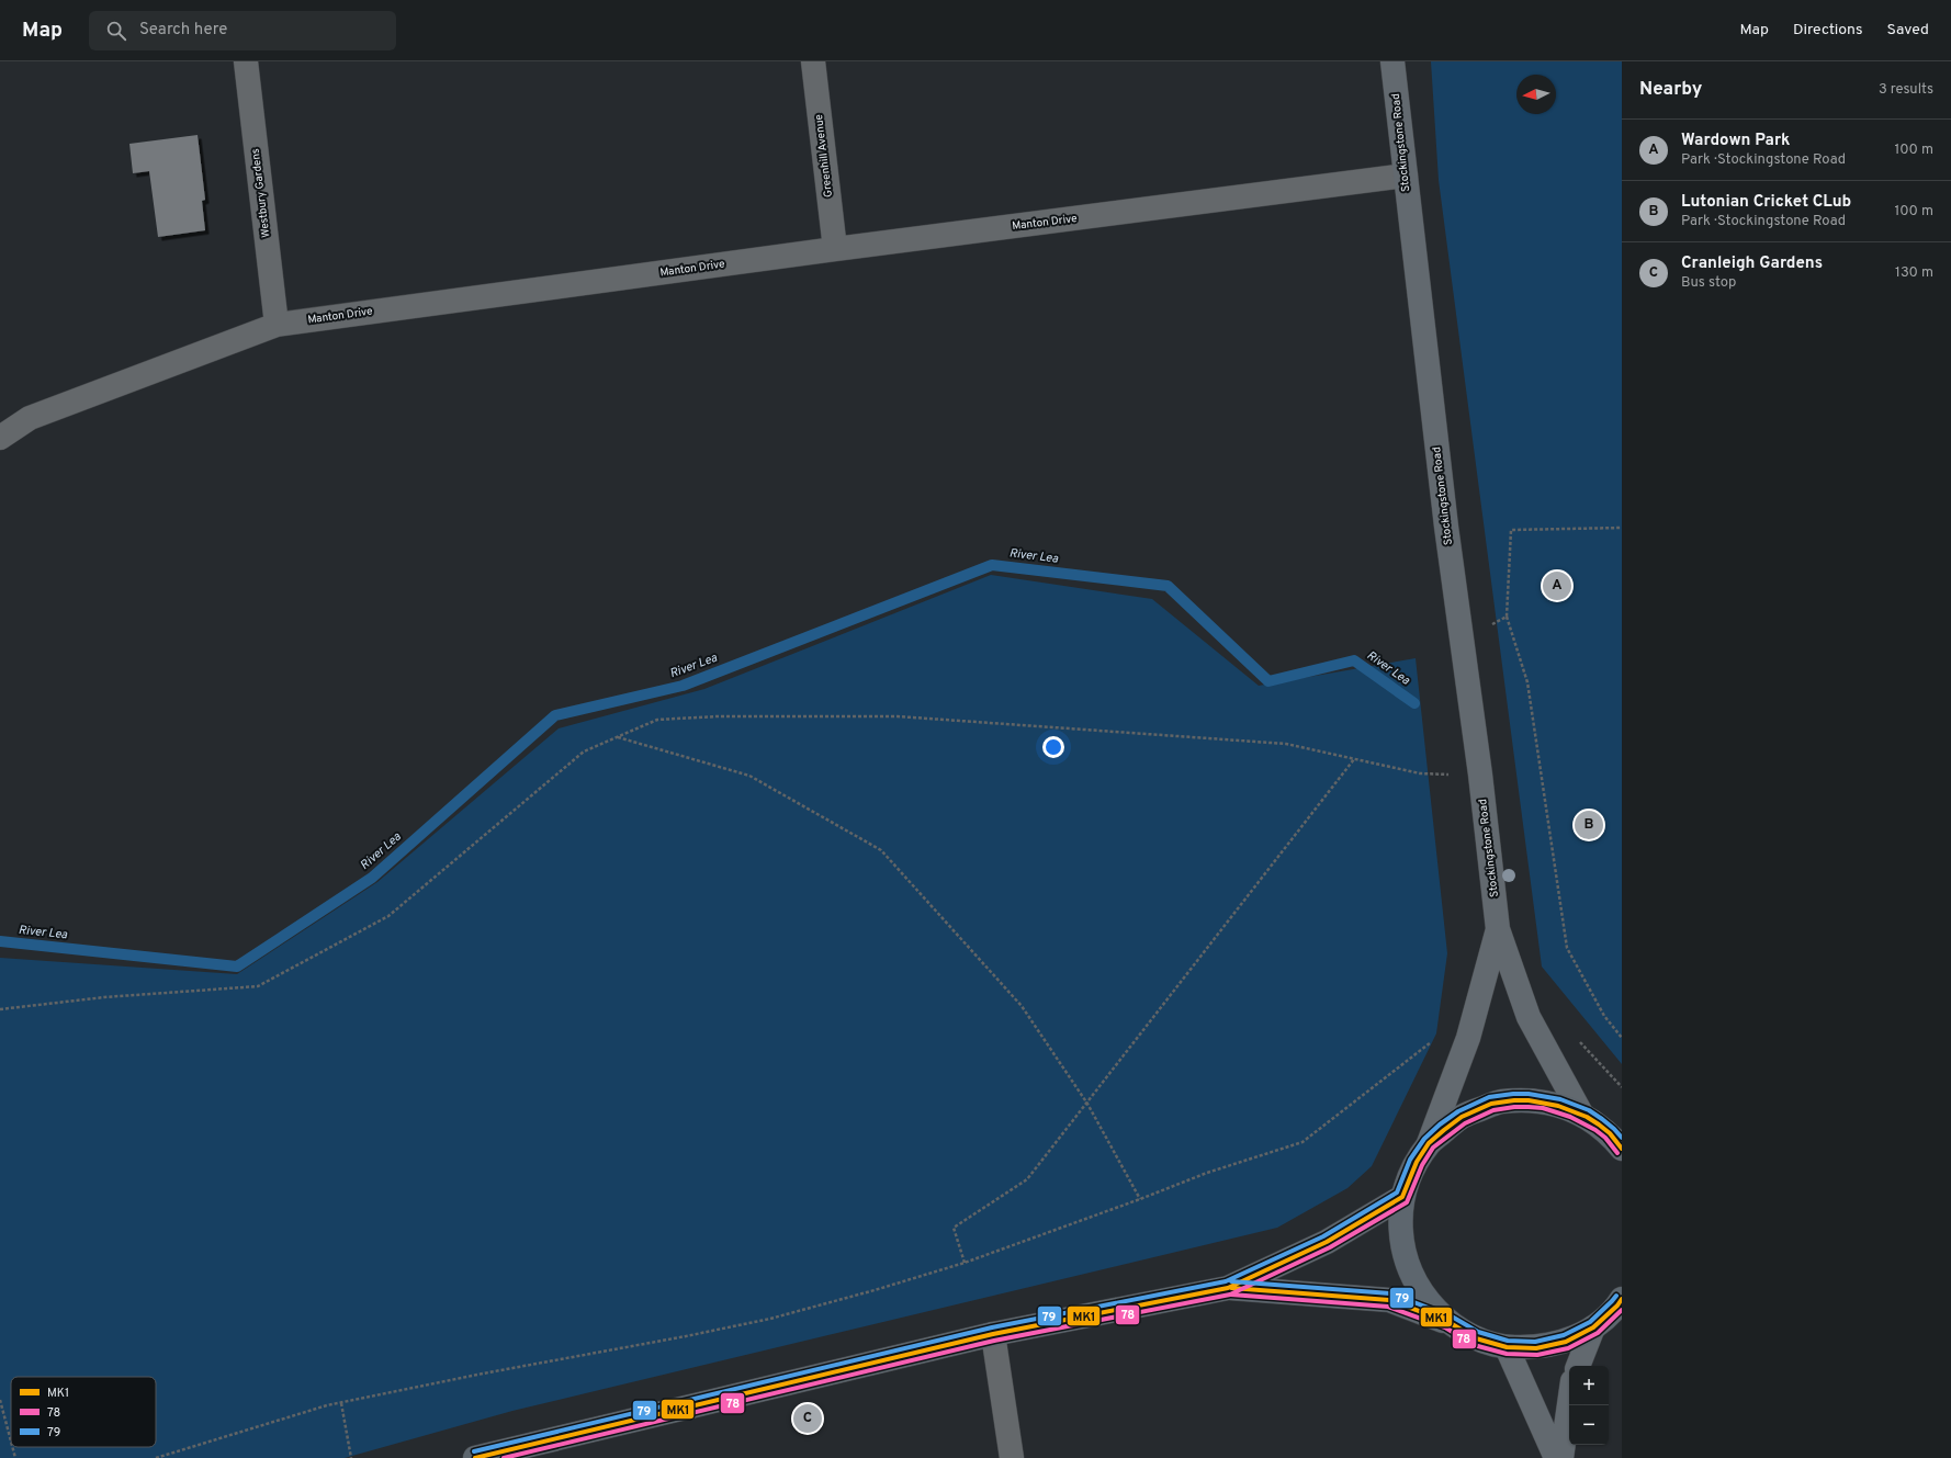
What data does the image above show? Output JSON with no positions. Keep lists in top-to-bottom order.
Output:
{
  "streets": {
    "main road": ["Stockingstone Road"],
    "street": ["Greenhill Avenue", "Westbury Gardens", "Manton Drive"]
  },
  "crossings": [
    ["Stockingstone Road", "Manton Drive"],
    ["Greenhill Avenue", "Manton Drive"],
    ["Westbury Gardens", "Manton Drive"]
  ],
  "water": ["River Lea"],
  "lines": ["transit line 79", "transit line MK1", "transit line 78"],
  "legend": ["MK1", "78", "79"],
  "north": "left",
  "page": {
    "header": "Map",
    "search": "Search here",
    "nav": ["Map", "Directions", "Saved"],
    "heading": ["Nearby", "3 results"],
    "list": [
      {
        "mark": "A",
        "name": "Wardown Park",
        "note": "Park · Stockingstone Road",
        "value": "100 m"
      },
      {
        "mark": "B",
        "name": "Lutonian Cricket CLub",
        "note": "Park · Stockingstone Road",
        "value": "100 m"
      },
      {
        "mark": "C",
        "name": "Cranleigh Gardens",
        "note": "Bus stop",
        "value": "130 m"
      }
    ],
    "pins": ["A", "B", "C"],
    "map_buttons": ["+", "−"]
  }
}
